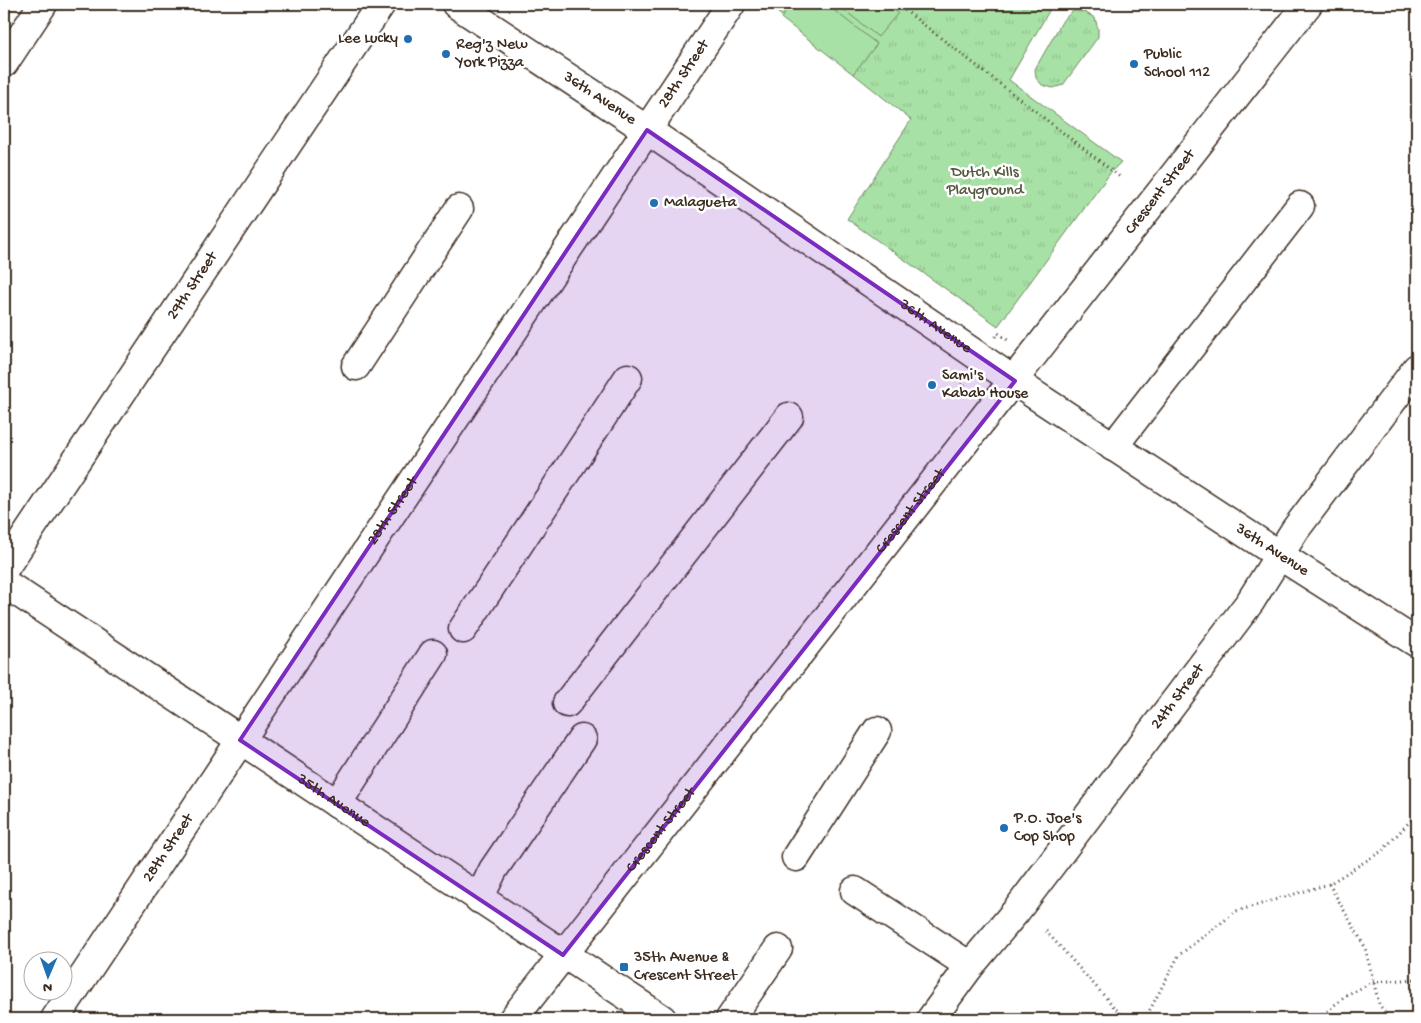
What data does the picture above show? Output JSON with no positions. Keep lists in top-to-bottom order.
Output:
{
  "streets": {
    "street": [
      "28th Street",
      "36th Avenue",
      "Crescent Street",
      "29th Street",
      "24th Street",
      "35th Avenue"
    ]
  },
  "crossings": [
    ["28th Street", "36th Avenue"],
    ["28th Street", "35th Avenue"],
    ["36th Avenue", "Crescent Street"],
    ["36th Avenue", "24th Street"],
    ["Crescent Street", "35th Avenue"]
  ],
  "parks": ["Dutch Kills Playground"],
  "places": {
    "other": [
      "Lee Lucky",
      "Reg'z New York Pizza",
      "Public School 112",
      "Malagueta",
      "Sami's Kabab House",
      "P.O. Joe's Cop Shop"
    ],
    "transit": ["35th Avenue & Crescent Street"]
  },
  "north": "bottom"
}
